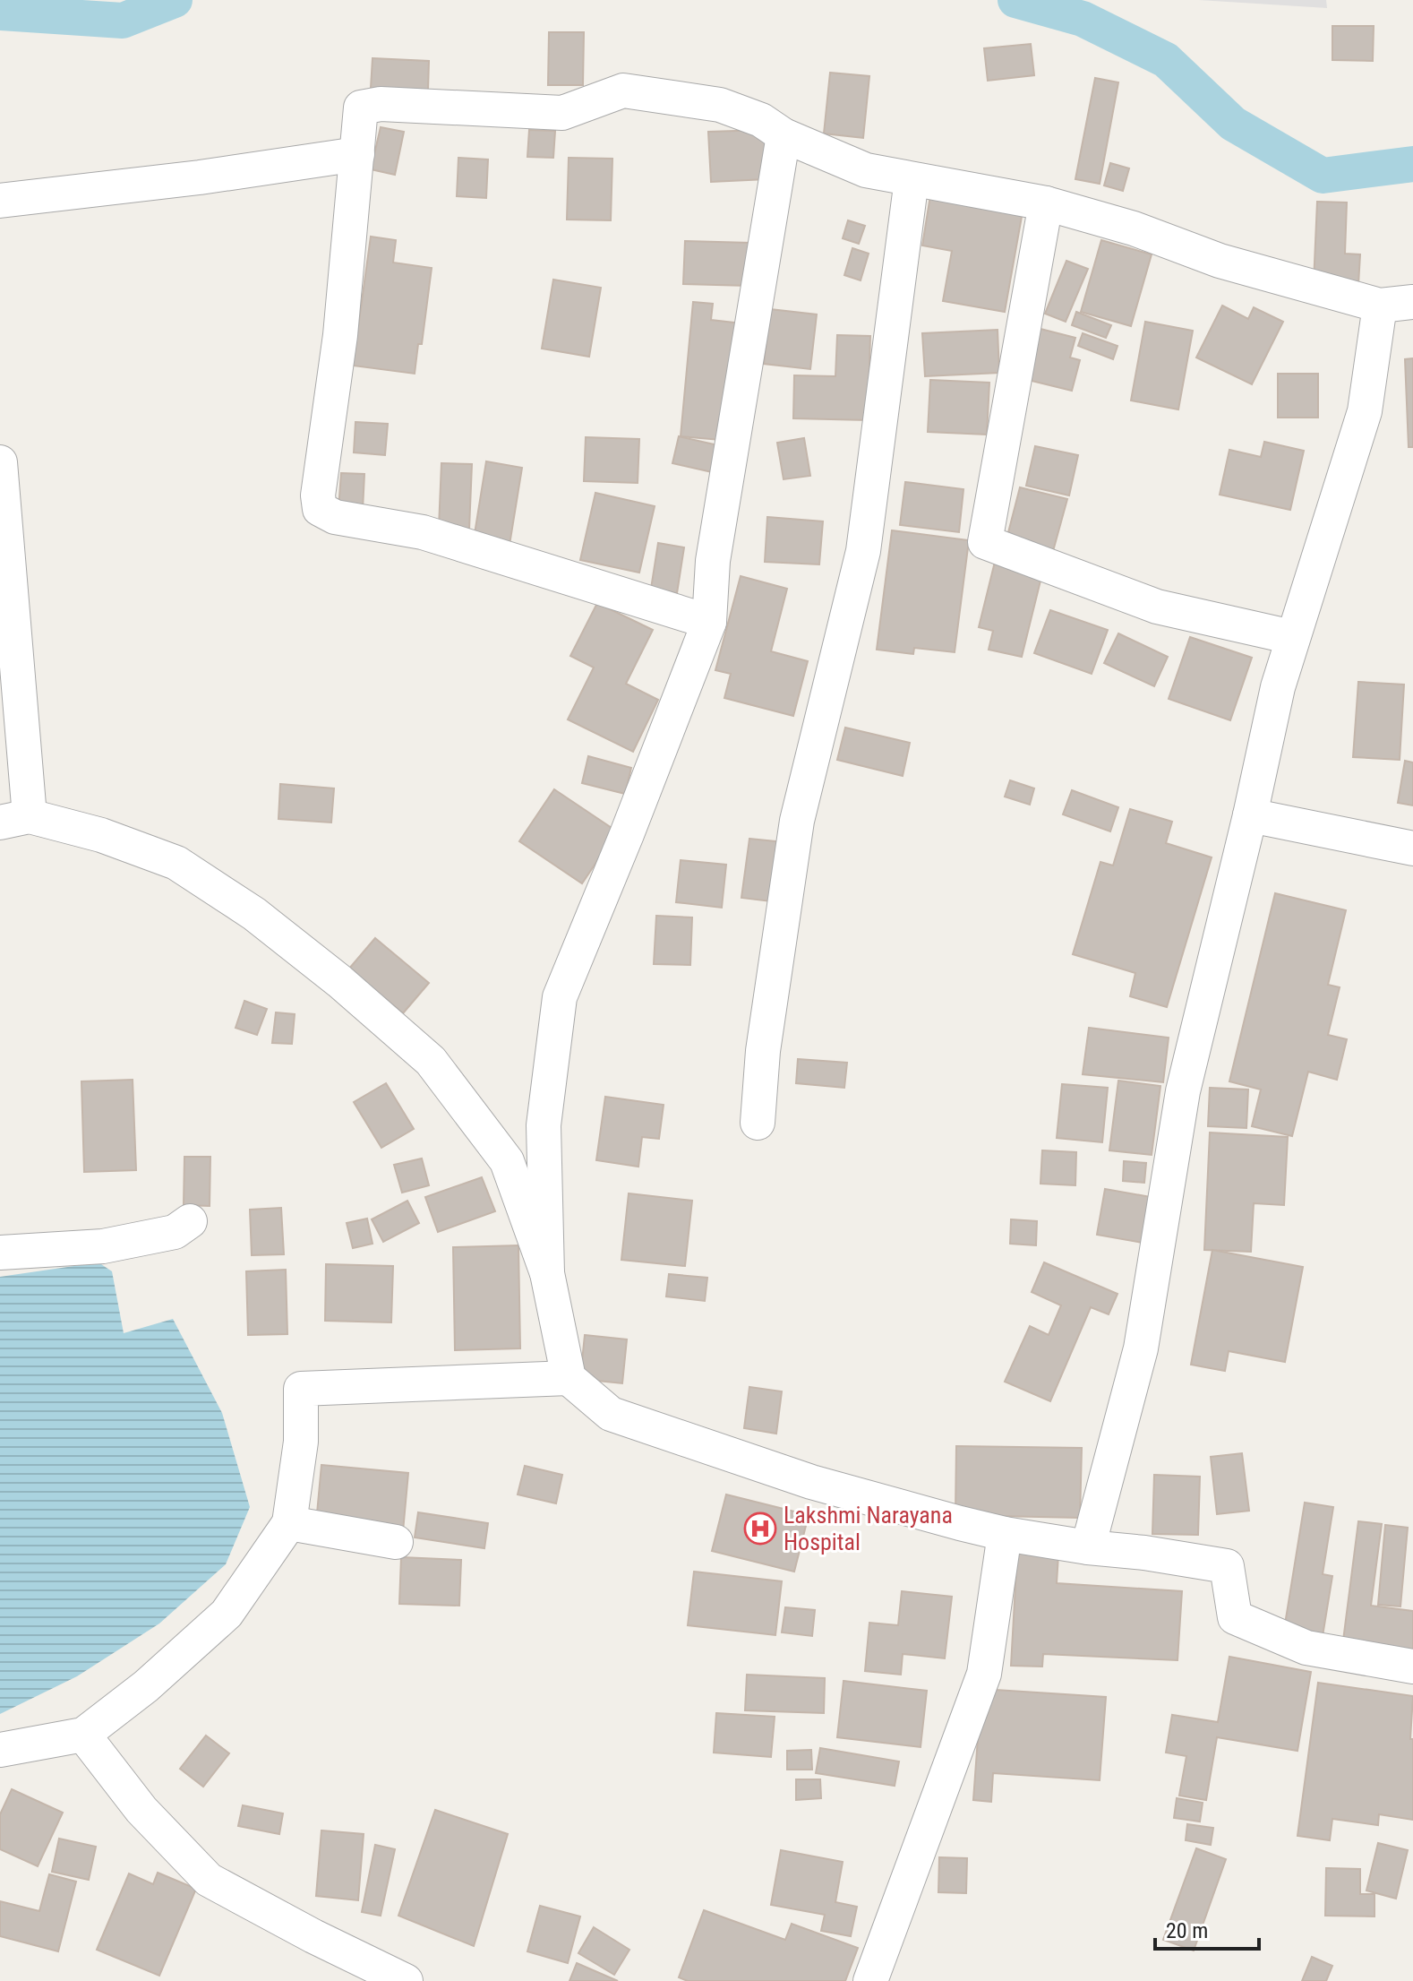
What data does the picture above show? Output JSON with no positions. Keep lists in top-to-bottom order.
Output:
{
  "places": {
    "hospital": ["Lakshmi Narayana Hospital"]
  },
  "scale_bar": "20 m"
}
